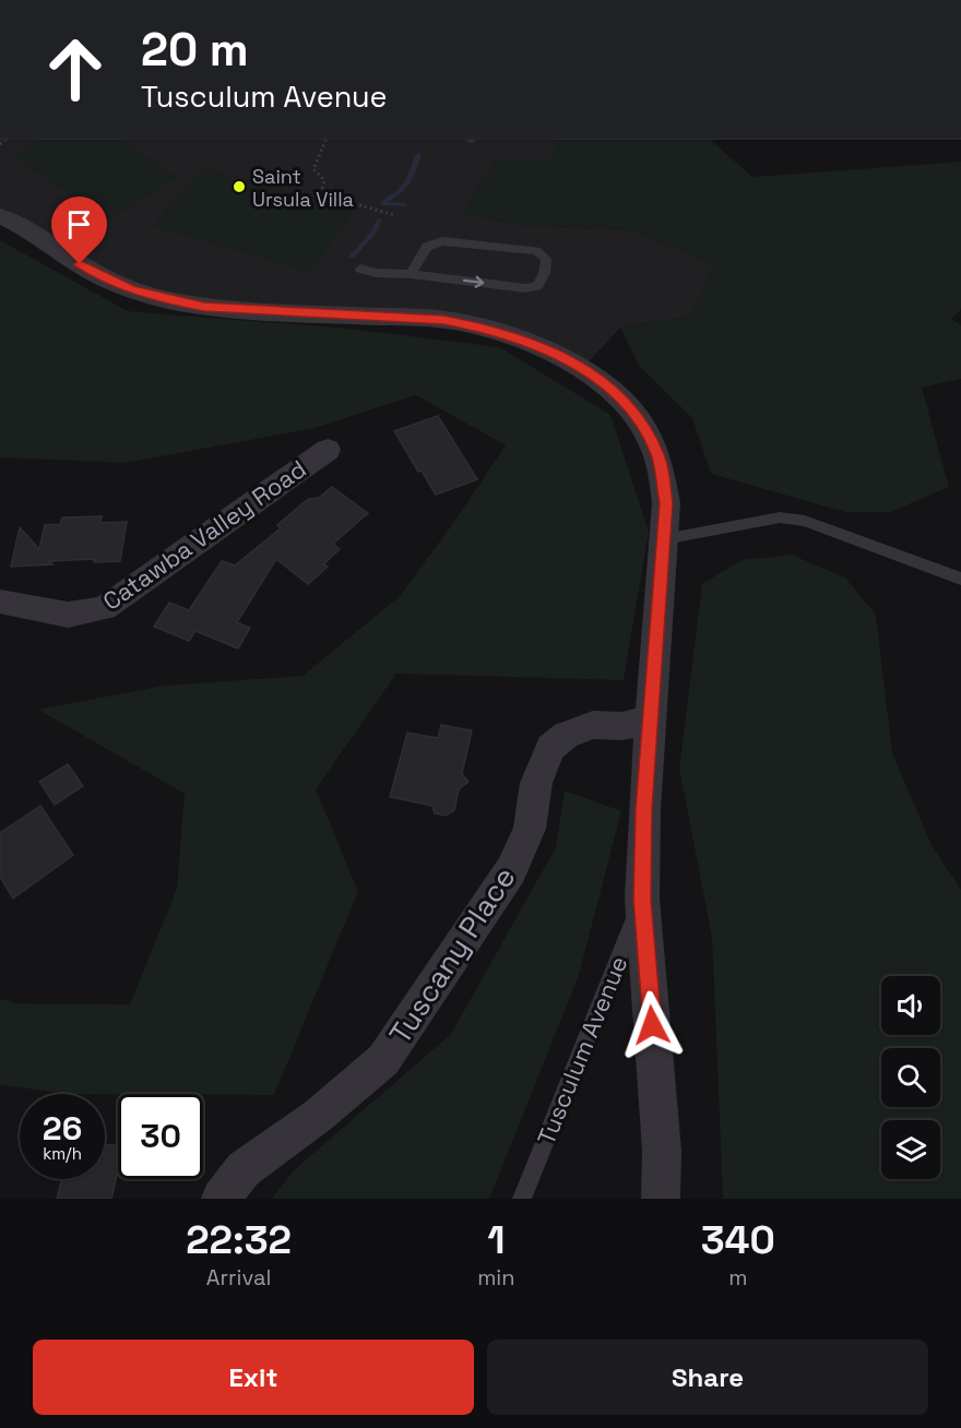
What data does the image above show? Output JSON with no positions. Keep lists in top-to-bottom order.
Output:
{
  "streets": {
    "street": ["Catawba Valley Road", "Tuscany Place", "Tusculum Avenue"]
  },
  "crossings": [
    ["Tuscany Place", "Tusculum Avenue"]
  ],
  "places": ["Saint Ursula Villa"],
  "page": {
    "turn": ["20 m", "Tusculum Avenue"],
    "speed": "26 km/h",
    "limit": "30",
    "eta": [
      "22:32",
      "Arrival",
      "1",
      "min",
      "340",
      "m"
    ],
    "buttons": ["Exit", "Share"]
  }
}
